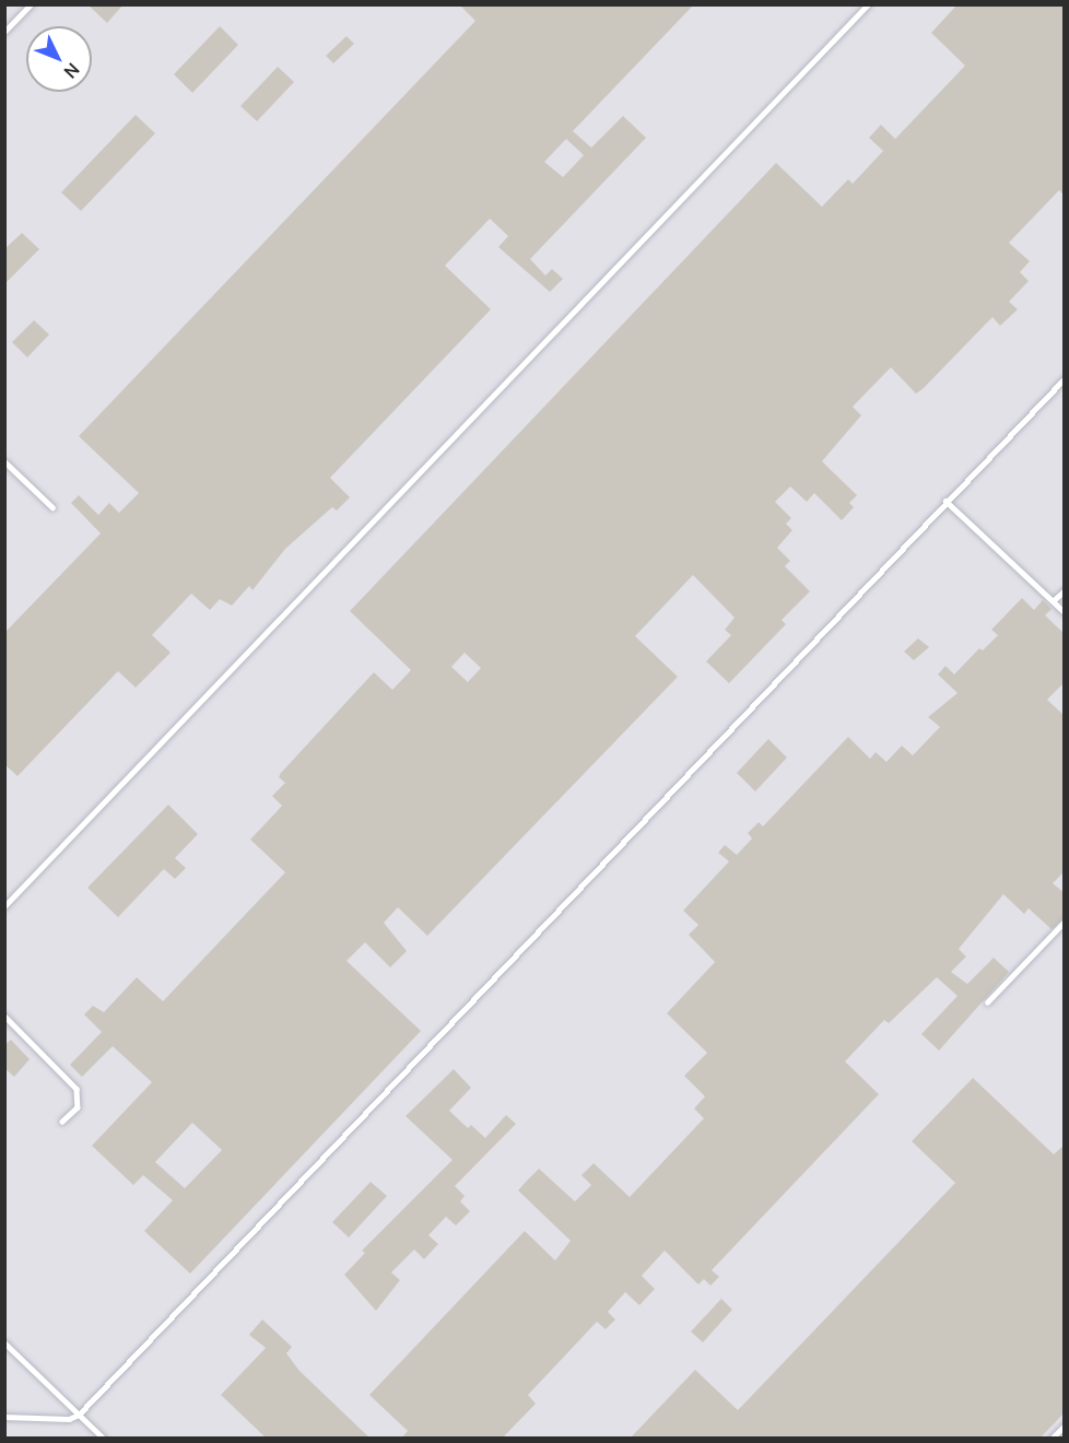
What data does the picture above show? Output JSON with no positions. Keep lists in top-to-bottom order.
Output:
{
  "north": "bottom right"
}
